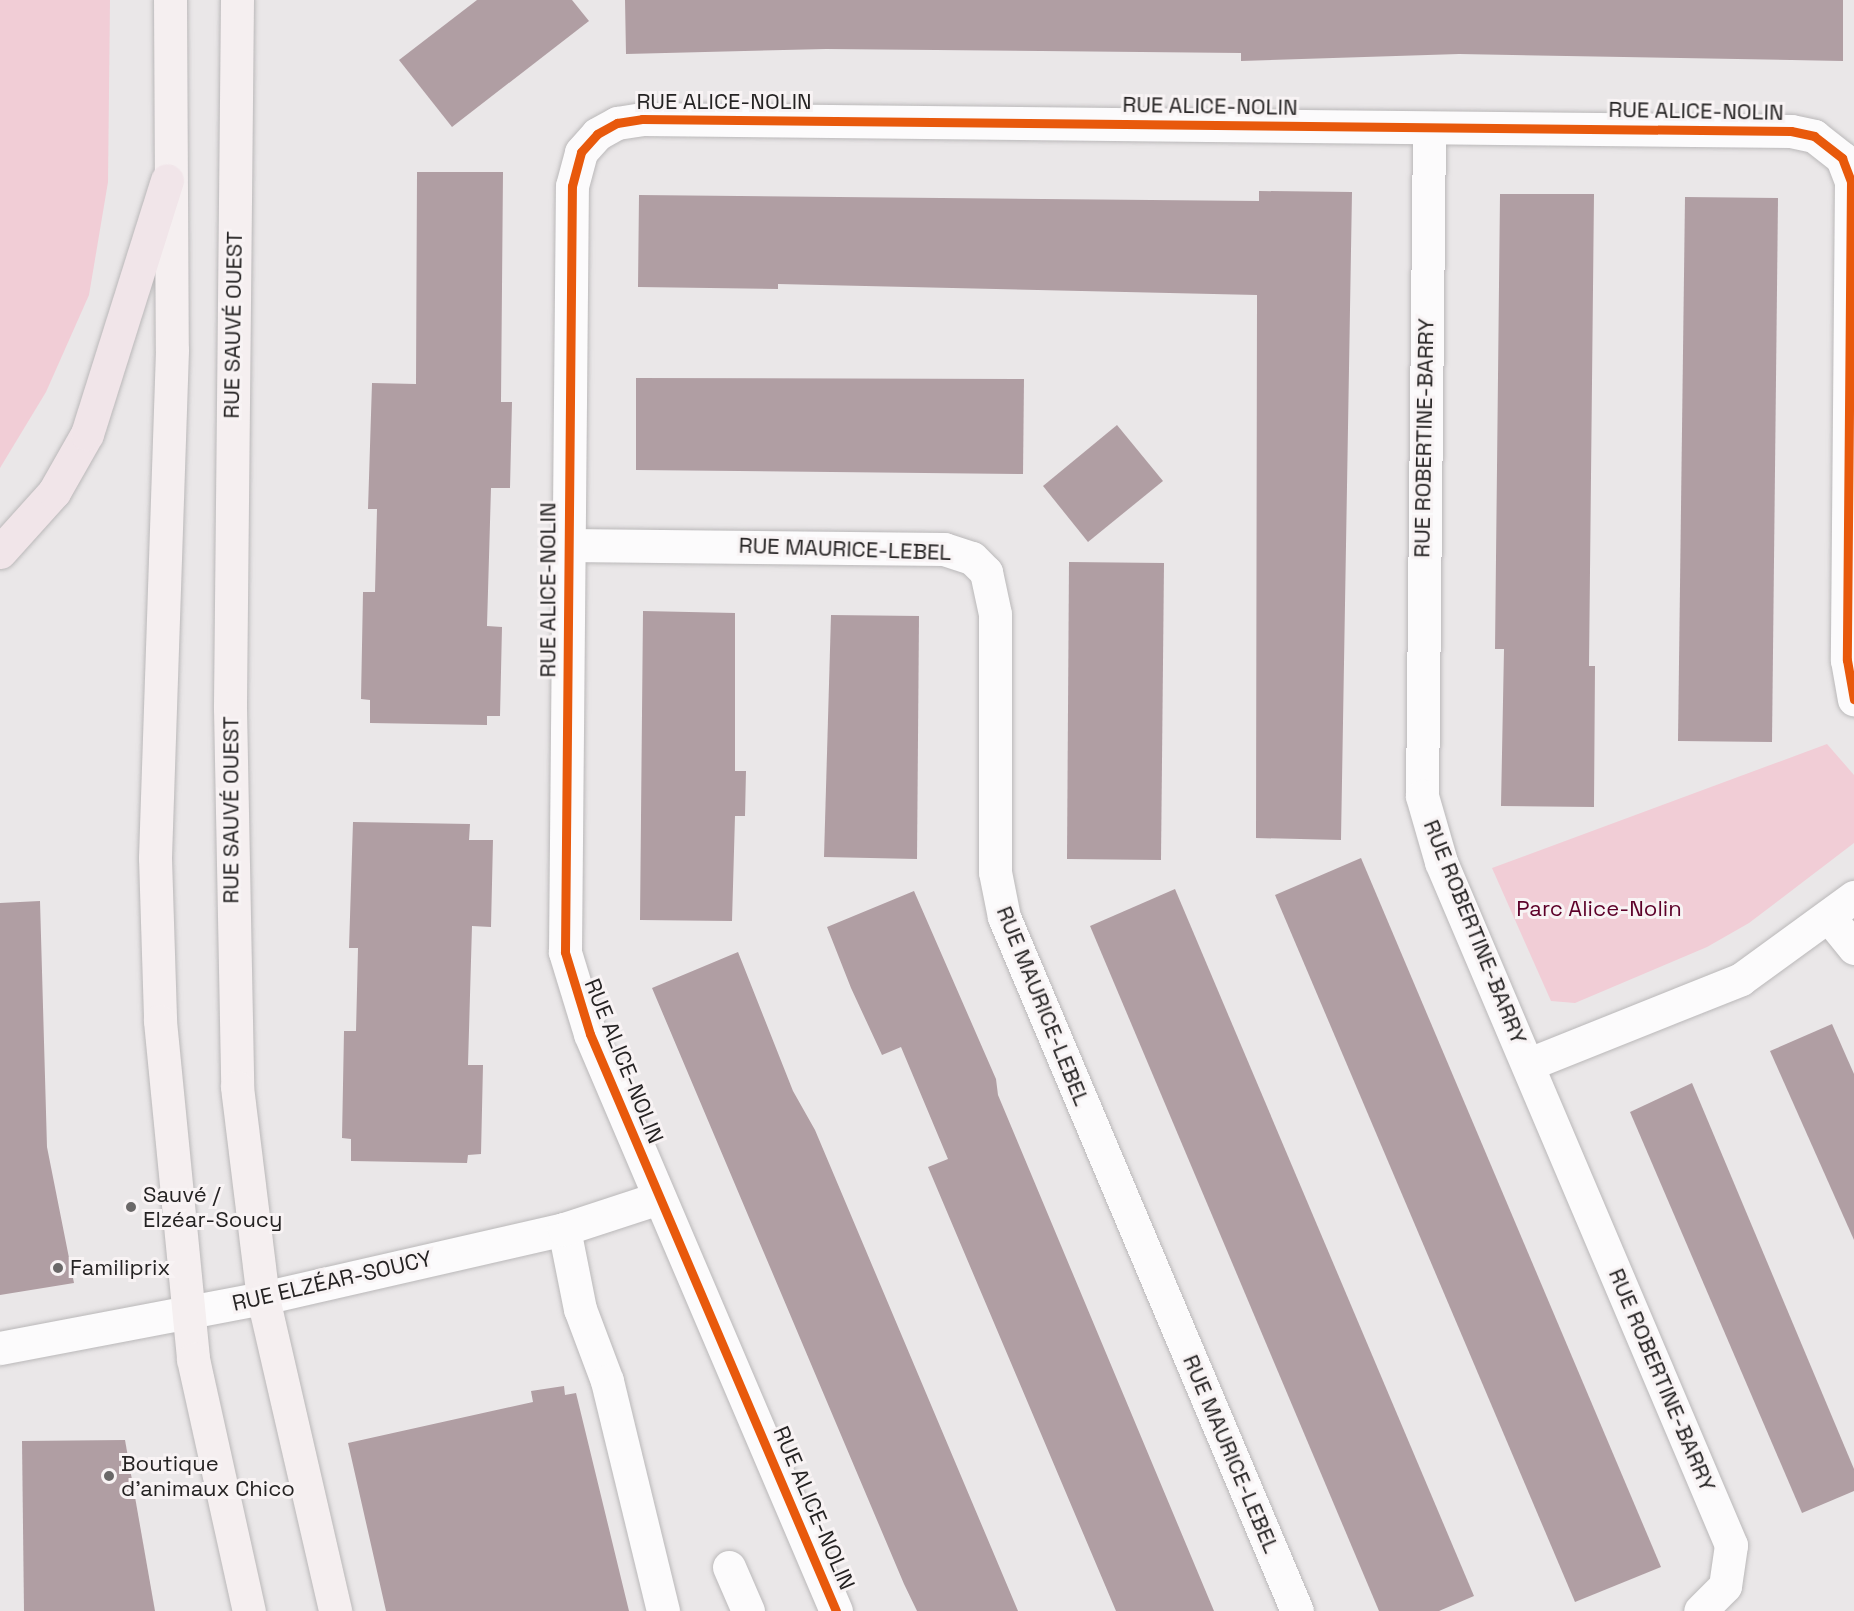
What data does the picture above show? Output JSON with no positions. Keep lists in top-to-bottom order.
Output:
{
  "streets": {
    "main road": ["RUE SAUVÉ OUEST"],
    "street": [
      "RUE ALICE-NOLIN",
      "RUE ROBERTINE-BARRY",
      "RUE MAURICE-LEBEL",
      "RUE ELZÉAR-SOUCY"
    ]
  },
  "crossings": [
    ["RUE ALICE-NOLIN", "RUE ROBERTINE-BARRY"],
    ["RUE ALICE-NOLIN", "RUE MAURICE-LEBEL"],
    ["RUE ALICE-NOLIN", "RUE ELZÉAR-SOUCY"],
    ["RUE SAUVÉ OUEST", "RUE ELZÉAR-SOUCY"]
  ],
  "parks": ["Parc Alice-Nolin"],
  "places": ["Sauvé / Elzéar-Soucy", "Familiprix", "Boutique d'animaux Chico"]
}
